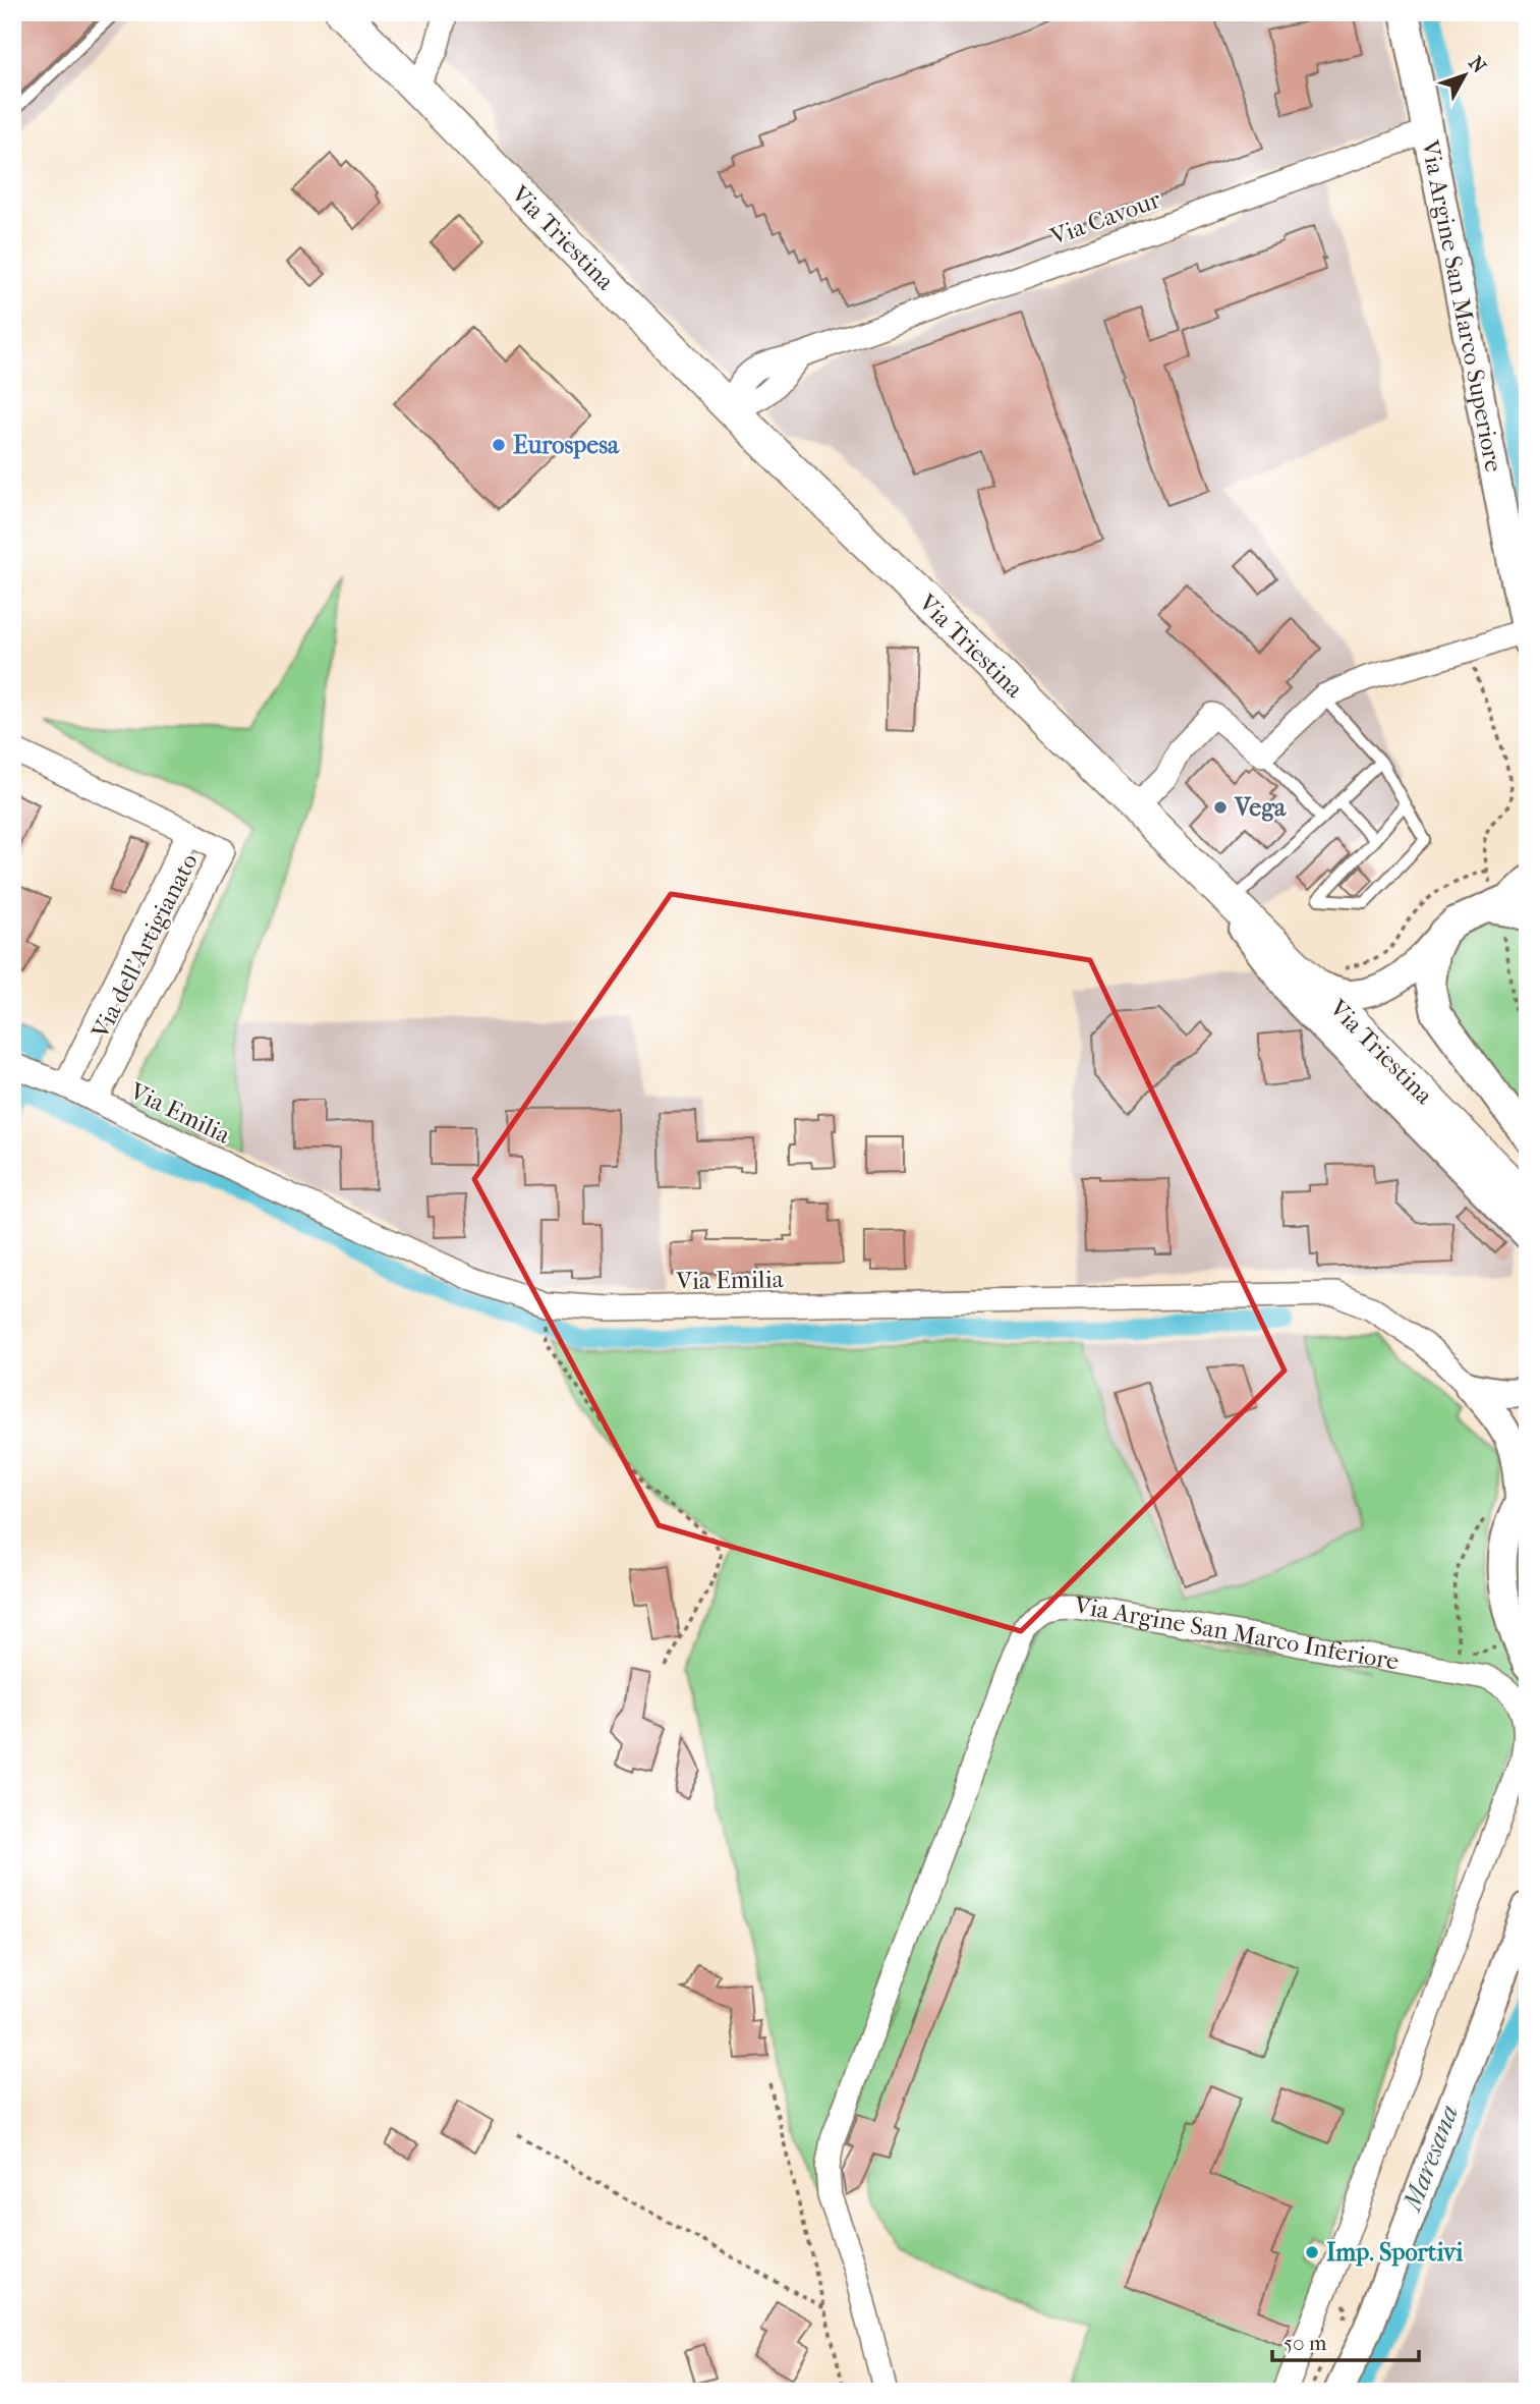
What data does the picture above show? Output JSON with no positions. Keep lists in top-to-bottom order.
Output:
{
  "streets": {
    "main road": ["Via Triestina"],
    "street": [
      "Via Cavour",
      "Via Argine San Marco Superiore",
      "Via dell'Artigianato",
      "Via Emilia",
      "Via Argine San Marco Inferiore"
    ]
  },
  "crossings": [
    ["Via Cavour", "Via Triestina"],
    ["Via Cavour", "Via Argine San Marco Superiore"],
    ["Via dell'Artigianato", "Via Emilia"]
  ],
  "water": ["Maresana"],
  "places": ["Eurospesa", "Vega", "Imp. Sportivi"],
  "scale_bar": "50 m",
  "north": "top right"
}
